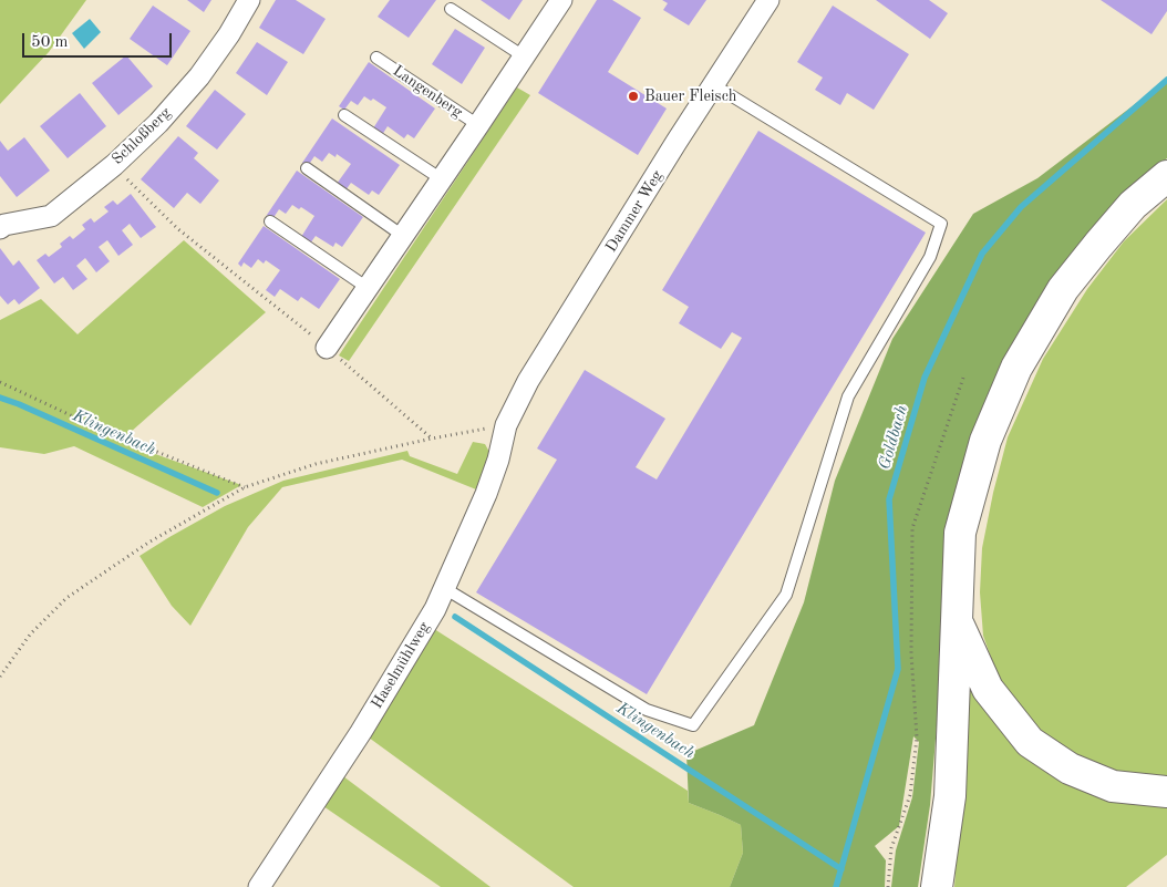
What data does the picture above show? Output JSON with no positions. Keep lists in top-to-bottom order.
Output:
{
  "streets": {
    "street": [
      "Langenberg",
      "Schloßberg",
      "Dammer Weg",
      "Haselmühlweg"
    ]
  },
  "crossings": [
    ["Dammer Weg", "Haselmühlweg"]
  ],
  "water": ["Klingenbach", "Goldbach"],
  "places": ["Bauer Fleisch"],
  "scale_bar": "50 m"
}
